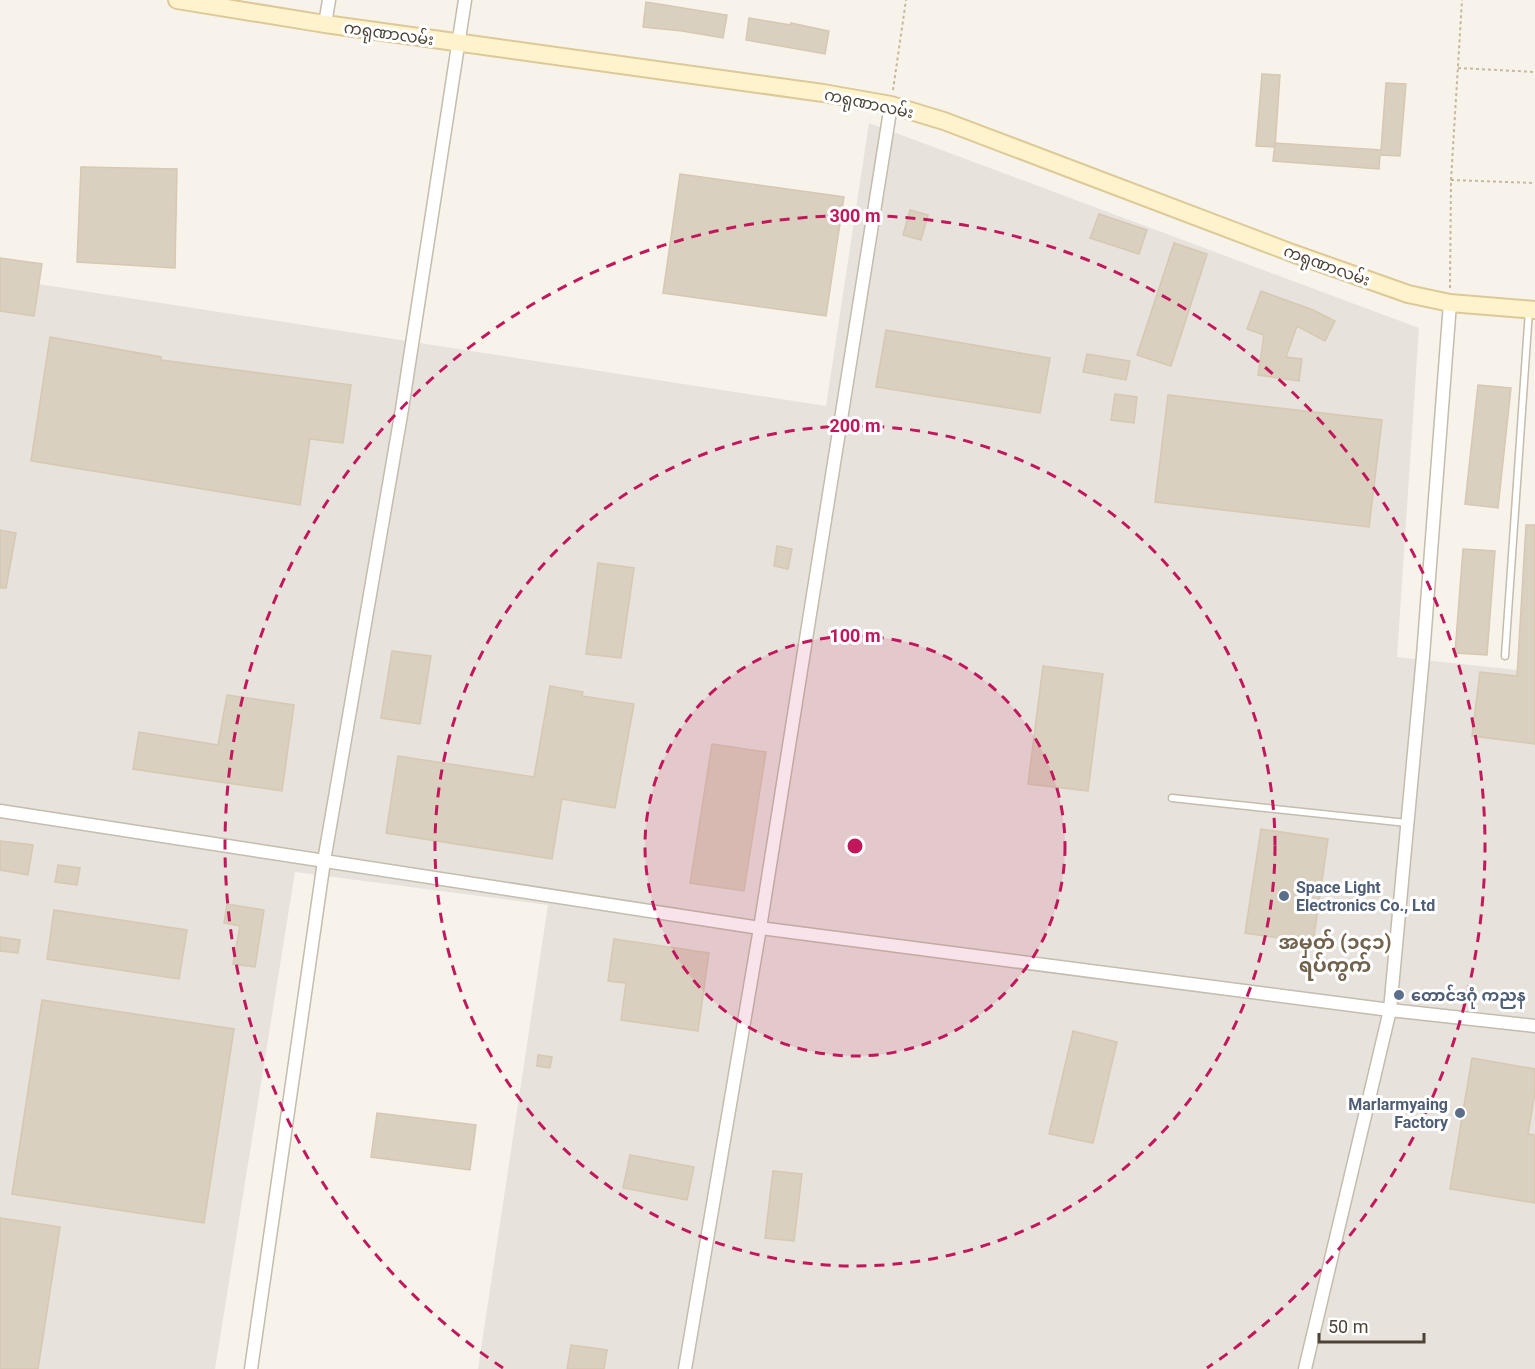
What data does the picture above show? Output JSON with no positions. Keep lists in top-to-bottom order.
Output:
{
  "streets": {
    "street": ["ကရုဏာလမ်း"]
  },
  "districts": ["အမှတ် (၁၄၁) ရပ်ကွက်"],
  "places": ["Space Light Electronics Co., Ltd", "တောင်ဒဂုံ ကညန", "Marlarmyaing Factory"],
  "scale_bar": "50 m",
  "rings": ["300 m", "200 m", "100 m"]
}
